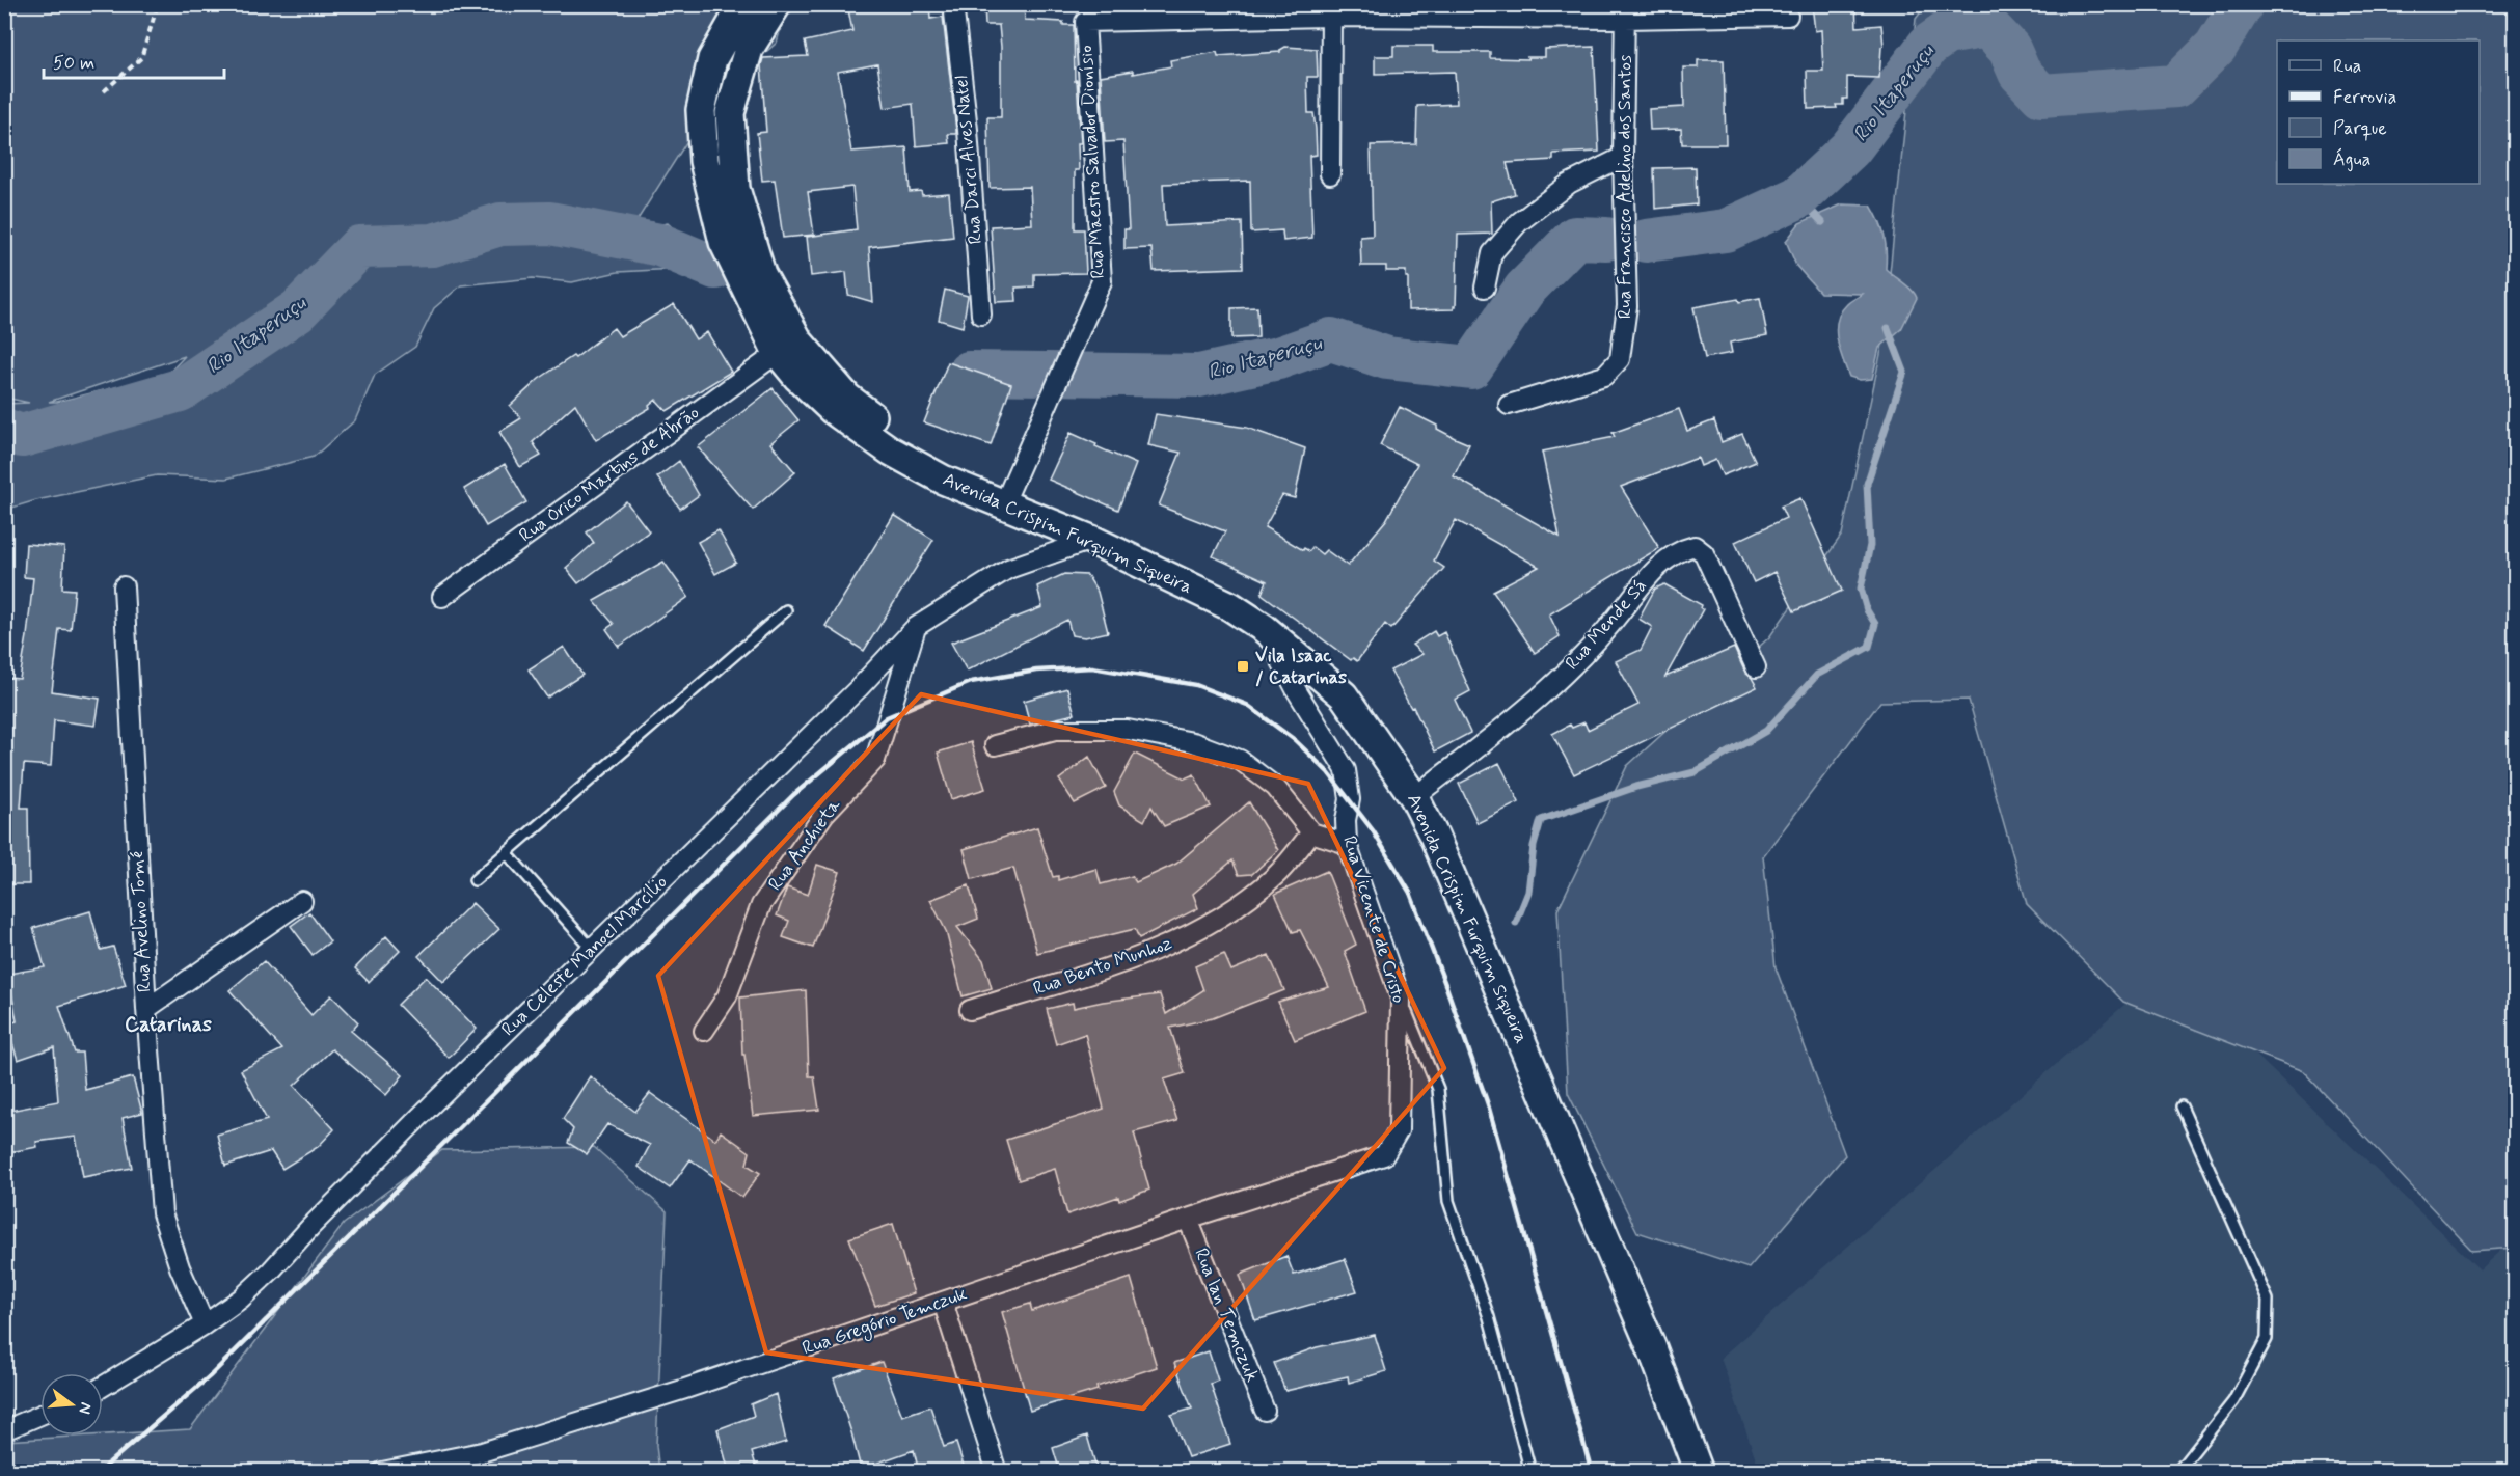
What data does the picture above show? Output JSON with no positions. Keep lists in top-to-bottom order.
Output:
{
  "streets": {
    "main road": ["Avenida Crispim Furquim Siqueira"],
    "street": [
      "Rua Darci Alves Natel",
      "Rua Maestro Salvador Dionísio",
      "Rua Francisco Adelino dos Santos",
      "Rua Orico Martins de Abrão",
      "Rua Mende Sá",
      "Rua Anchieta",
      "Rua Vicente de Cristo",
      "Rua Avelino Tomé",
      "Rua Celeste Manoel Marcílio",
      "Rua Bento Munhoz",
      "Rua Ian Temczuk",
      "Rua Gregório Temczuk"
    ]
  },
  "crossings": [
    ["Rua Maestro Salvador Dionísio", "Avenida Crispim Furquim Siqueira"],
    ["Rua Orico Martins de Abrão", "Avenida Crispim Furquim Siqueira"],
    ["Avenida Crispim Furquim Siqueira", "Rua Mende Sá"],
    ["Avenida Crispim Furquim Siqueira", "Rua Vicente de Cristo"],
    ["Avenida Crispim Furquim Siqueira", "Rua Celeste Manoel Marcílio"],
    ["Rua Anchieta", "Rua Celeste Manoel Marcílio"],
    ["Rua Vicente de Cristo", "Rua Gregório Temczuk"],
    ["Rua Avelino Tomé", "Rua Celeste Manoel Marcílio"],
    ["Rua Ian Temczuk", "Rua Gregório Temczuk"]
  ],
  "districts": ["Catarinas"],
  "water": ["Rio Itaperuçu"],
  "places": {
    "transit": ["Vila Isaac / Catarinas"]
  },
  "legend": [
    "Rua",
    "Ferrovia",
    "Parque",
    "Água"
  ],
  "scale_bar": "50 m",
  "north": "right"
}
